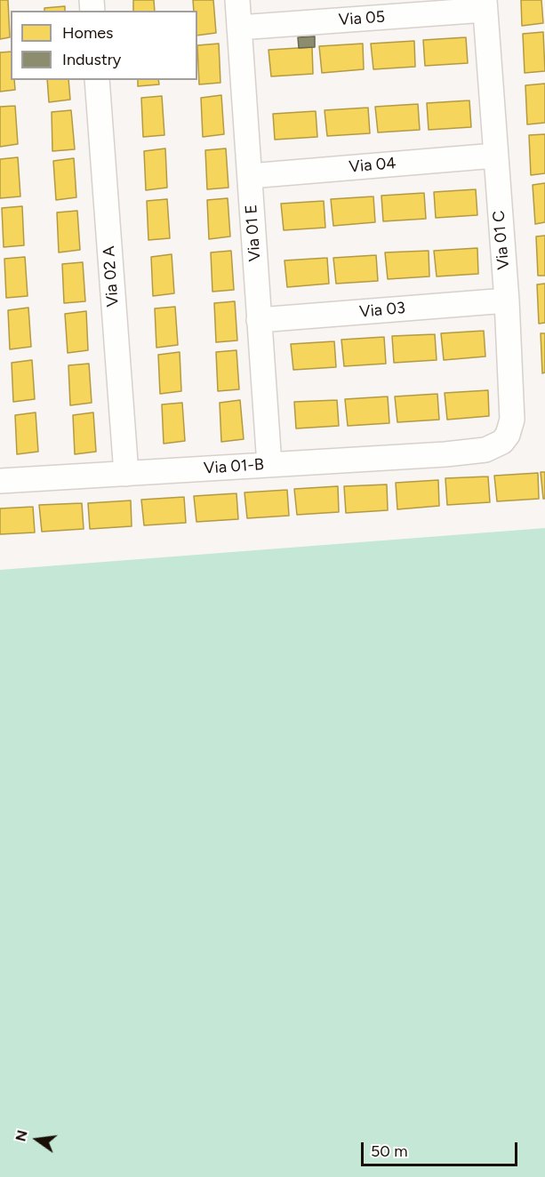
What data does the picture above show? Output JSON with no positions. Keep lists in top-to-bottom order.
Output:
{
  "streets": {
    "street": [
      "Via 05",
      "Via 04",
      "Via 01 E",
      "Via 01 C",
      "Via 02 A",
      "Via 03",
      "Via 01-B"
    ]
  },
  "crossings": [
    ["Via 05", "Via 01 E"],
    ["Via 05", "Via 01 C"],
    ["Via 04", "Via 01 E"],
    ["Via 04", "Via 01 C"],
    ["Via 01 E", "Via 03"],
    ["Via 01 E", "Via 01-B"],
    ["Via 01 C", "Via 03"],
    ["Via 01 C", "Via 01-B"],
    ["Via 02 A", "Via 01-B"]
  ],
  "legend": ["Homes", "Industry"],
  "scale_bar": "50 m",
  "north": "left"
}
